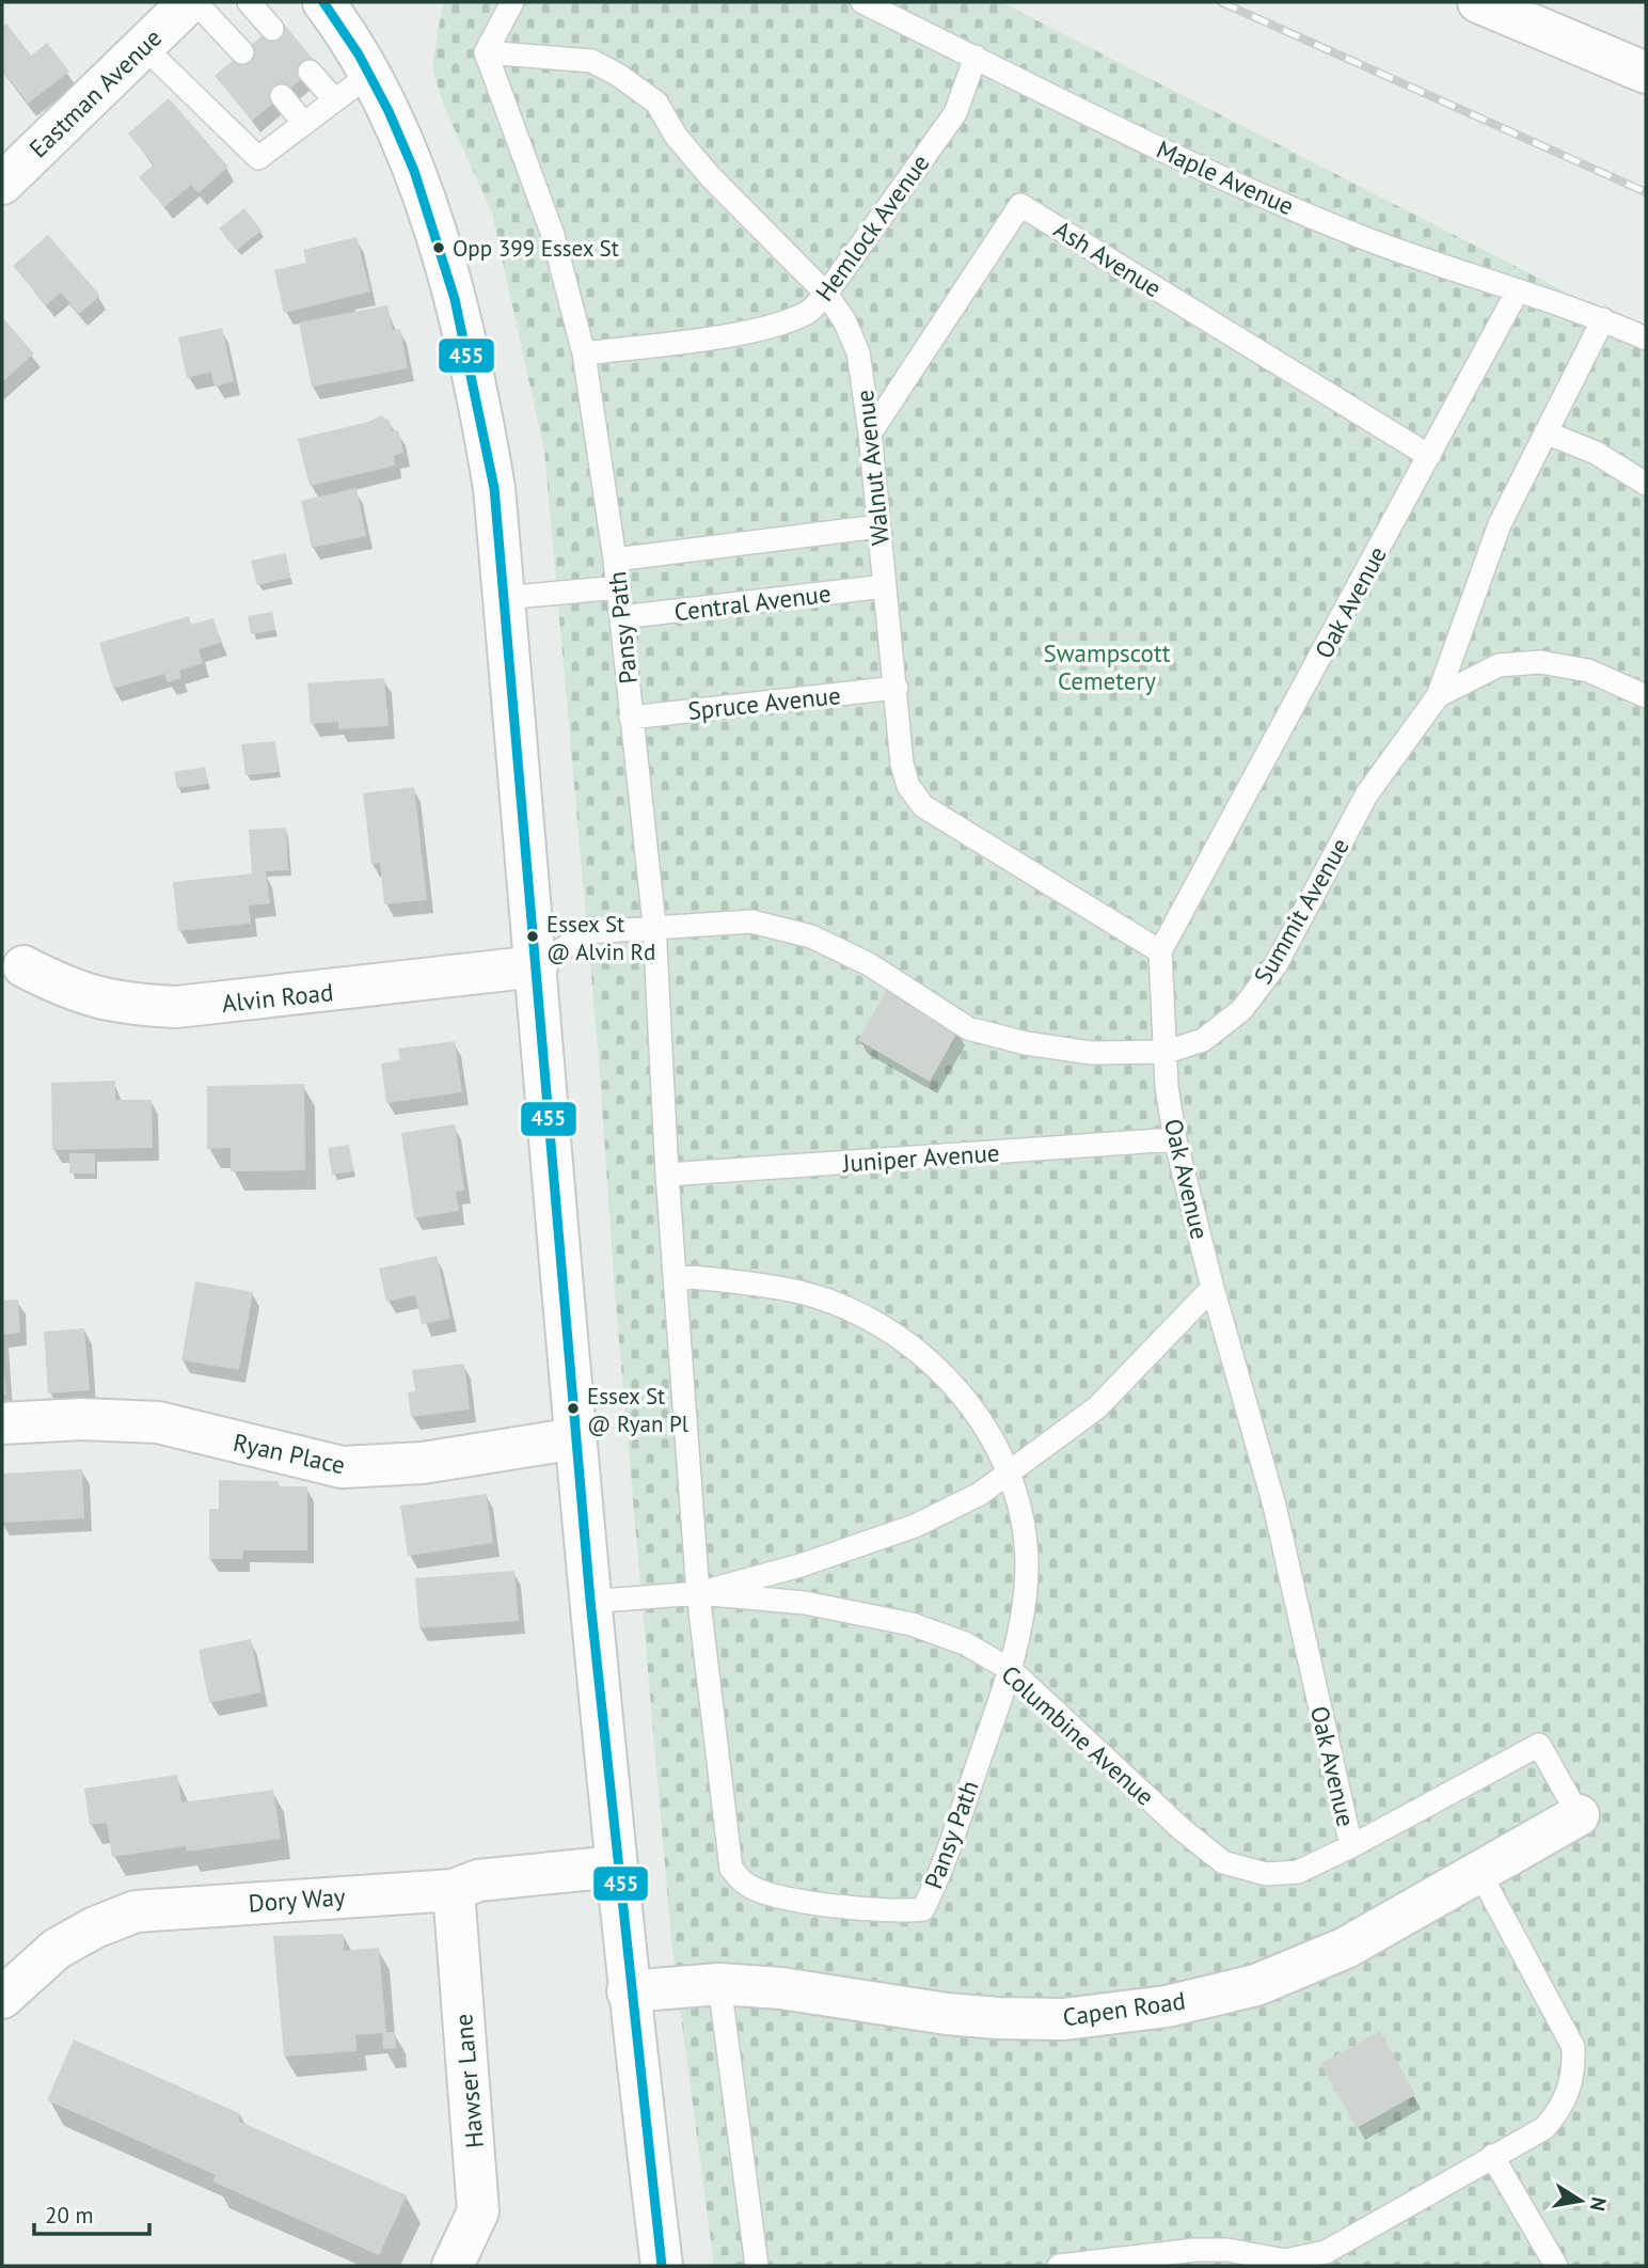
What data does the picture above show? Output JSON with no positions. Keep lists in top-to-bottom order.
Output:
{
  "streets": {
    "street": [
      "Eastman Avenue",
      "Alvin Road",
      "Ryan Place",
      "Dory Way",
      "Capen Road",
      "Hawser Lane"
    ],
    "lane": [
      "Maple Avenue",
      "Hemlock Avenue",
      "Ash Avenue",
      "Walnut Avenue",
      "Central Avenue",
      "Oak Avenue",
      "Pansy Path",
      "Spruce Avenue",
      "Summit Avenue",
      "Juniper Avenue",
      "Columbine Avenue"
    ]
  },
  "crossings": [
    ["Maple Avenue", "Hemlock Avenue"],
    ["Maple Avenue", "Oak Avenue"],
    ["Hemlock Avenue", "Walnut Avenue"],
    ["Hemlock Avenue", "Pansy Path"],
    ["Ash Avenue", "Walnut Avenue"],
    ["Ash Avenue", "Oak Avenue"],
    ["Walnut Avenue", "Central Avenue"],
    ["Walnut Avenue", "Oak Avenue"],
    ["Walnut Avenue", "Pansy Path"],
    ["Walnut Avenue", "Spruce Avenue"],
    ["Central Avenue", "Pansy Path"],
    ["Oak Avenue", "Summit Avenue"],
    ["Oak Avenue", "Juniper Avenue"],
    ["Oak Avenue", "Columbine Avenue"],
    ["Oak Avenue", "Capen Road"],
    ["Pansy Path", "Spruce Avenue"],
    ["Pansy Path", "Summit Avenue"],
    ["Pansy Path", "Juniper Avenue"],
    ["Pansy Path", "Columbine Avenue"],
    ["Summit Avenue", "Alvin Road"],
    ["Dory Way", "Hawser Lane"]
  ],
  "parks": ["Swampscott Cemetery"],
  "places": ["Opp 399 Essex St", "Essex St @ Alvin Rd", "Essex St @ Ryan Pl"],
  "lines": ["transit line 455"],
  "scale_bar": "20 m",
  "north": "right"
}
